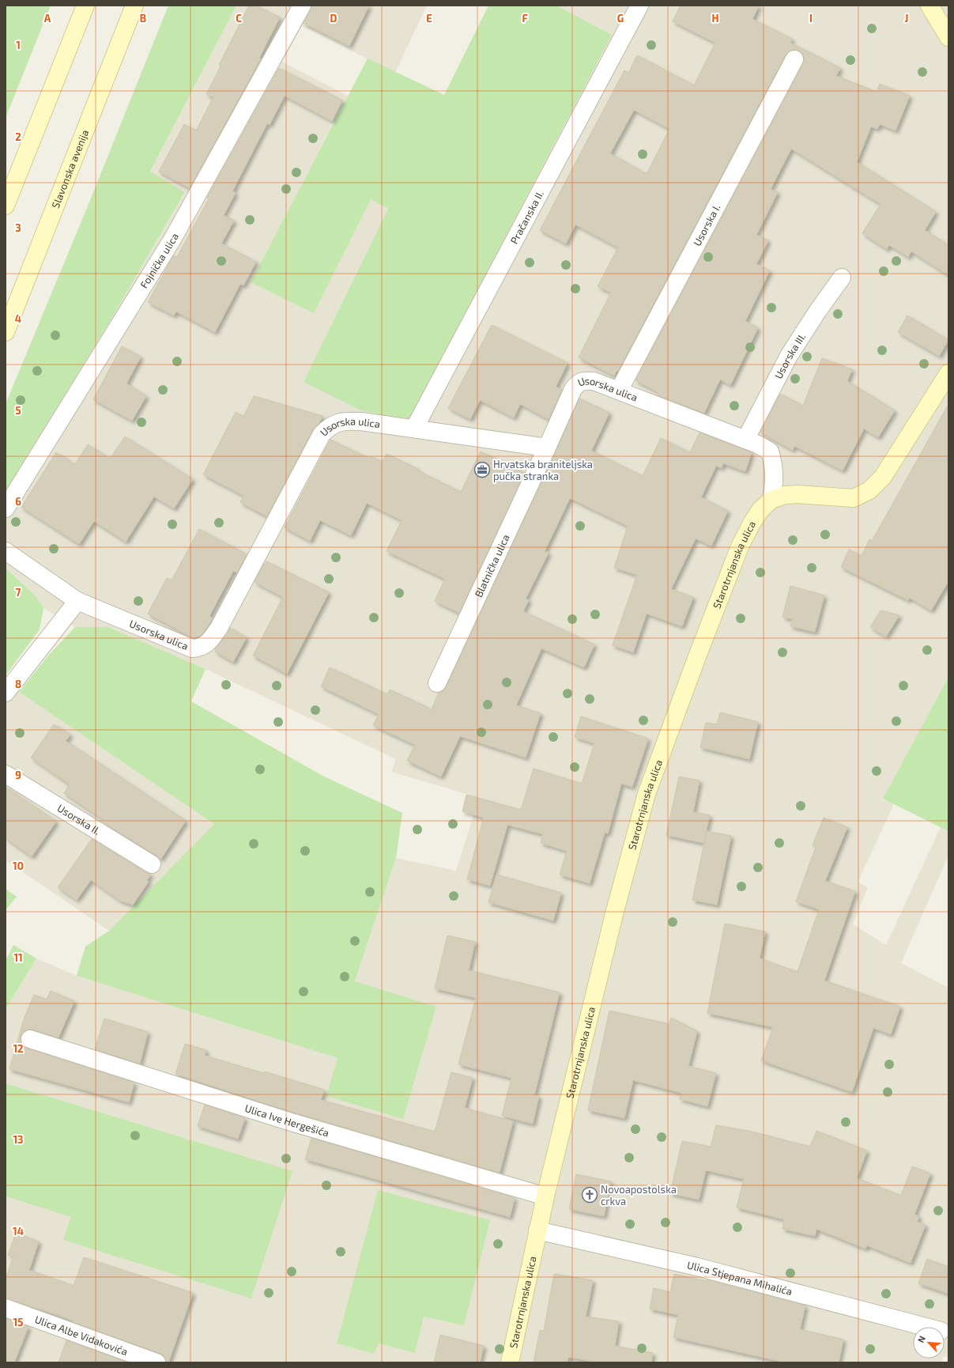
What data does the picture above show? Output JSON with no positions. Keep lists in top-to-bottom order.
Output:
{
  "streets": {
    "street": [
      "Slavonska avenija",
      "Pračanska II.",
      "Usorska I.",
      "Fojnička ulica",
      "Usorska III.",
      "Usorska ulica",
      "Starotrnjanska ulica",
      "Blatnička ulica",
      "Usorska II.",
      "Ulica Ive Hergešića",
      "Ulica Stjepana Mihalića",
      "Ulica Albe Vidakovića"
    ]
  },
  "crossings": [
    ["Pračanska II.", "Usorska ulica"],
    ["Usorska I.", "Usorska ulica"],
    ["Usorska III.", "Usorska ulica"],
    ["Usorska ulica", "Starotrnjanska ulica"],
    ["Usorska ulica", "Blatnička ulica"],
    ["Starotrnjanska ulica", "Ulica Ive Hergešića"],
    ["Starotrnjanska ulica", "Ulica Stjepana Mihalića"]
  ],
  "places": {
    "office": ["Hrvatska braniteljska pučka stranka"],
    "church": ["Novoapostolska crkva"]
  },
  "north": "top left",
  "grid": {
    "columns": [
      "A",
      "B",
      "C",
      "D",
      "E",
      "F",
      "G",
      "H",
      "I",
      "J"
    ],
    "rows": [
      "1",
      "2",
      "3",
      "4",
      "5",
      "6",
      "7",
      "8",
      "9",
      "10",
      "11",
      "12",
      "13",
      "14",
      "15"
    ]
  }
}
